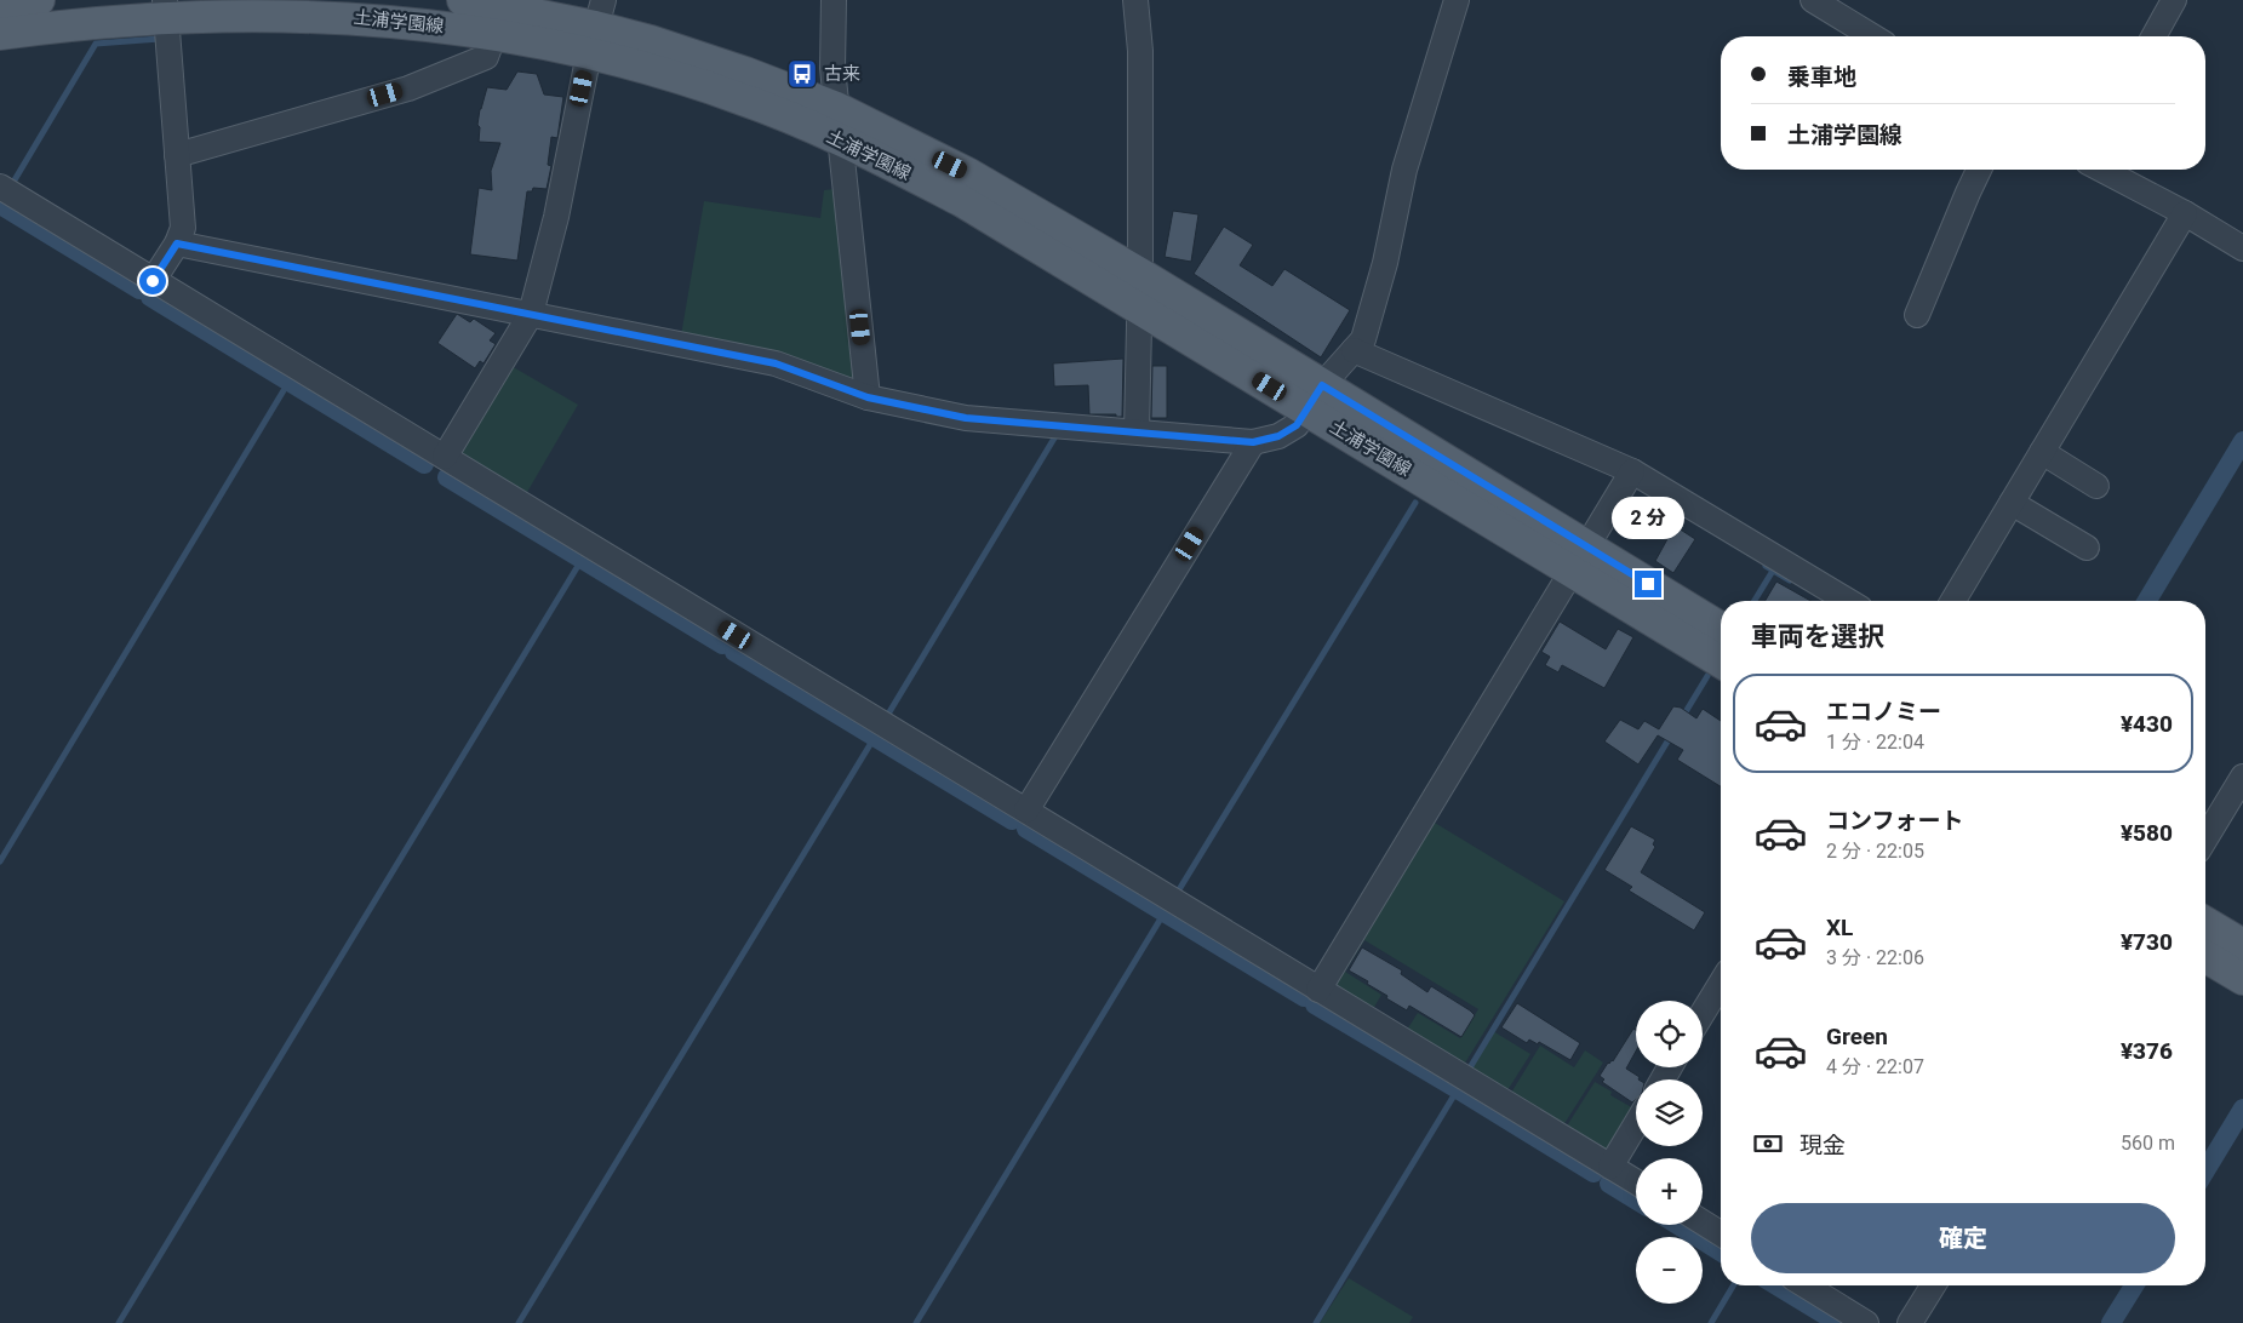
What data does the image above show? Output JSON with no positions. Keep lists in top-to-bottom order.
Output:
{
  "streets": {
    "main road": ["土浦学園線"]
  },
  "places": {
    "bus stop": ["古来"]
  },
  "page": {
    "banner": ["乗車地", "土浦学園線"],
    "bubble": "2 分",
    "heading": "車両を選択",
    "list": [
      {
        "name": "エコノミー",
        "note": "1 分 · 22:04",
        "value": "¥430"
      },
      {
        "name": "コンフォート",
        "note": "2 分 · 22:05",
        "value": "¥580"
      },
      {
        "name": "XL",
        "note": "3 分 · 22:06",
        "value": "¥730"
      },
      {
        "name": "Green",
        "note": "4 分 · 22:07",
        "value": "¥376"
      }
    ],
    "map_buttons": ["+", "−"],
    "pay": ["現金", "560 m"],
    "buttons": "確定"
  }
}
